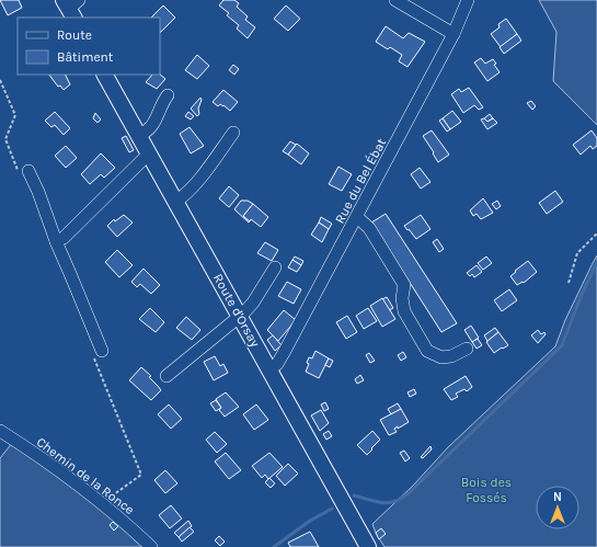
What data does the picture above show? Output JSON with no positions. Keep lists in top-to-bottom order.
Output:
{
  "streets": {
    "main road": ["Route d'Orsay"],
    "street": ["Rue du Bel Ébat", "Chemin de la Ronce"]
  },
  "crossings": [
    ["Rue du Bel Ébat", "Route d'Orsay"]
  ],
  "parks": ["Bois des Fossés"],
  "legend": ["Route", "Bâtiment"],
  "north": "top"
}
